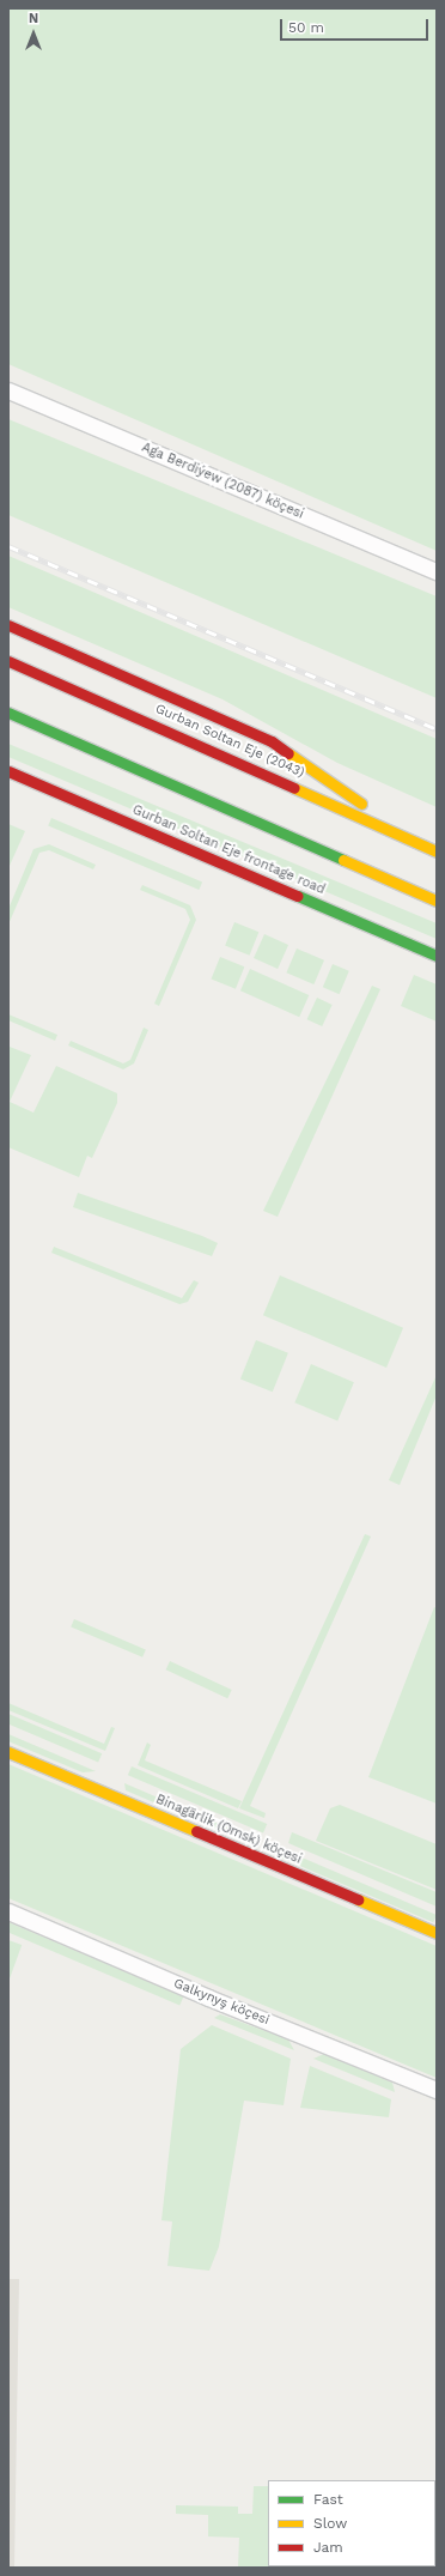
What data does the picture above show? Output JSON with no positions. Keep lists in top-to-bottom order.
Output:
{
  "streets": {
    "main road": ["Gurban Soltan Eje (2043)", "Gurban Soltan Eje frontage road", "Binagärlik (Omsk) köçesi"],
    "street": ["Aga Berdiýew (2087) köçesi", "Galkynyş köçesi"]
  },
  "legend": ["Fast", "Slow", "Jam"],
  "scale_bar": "50 m",
  "north": "top"
}
